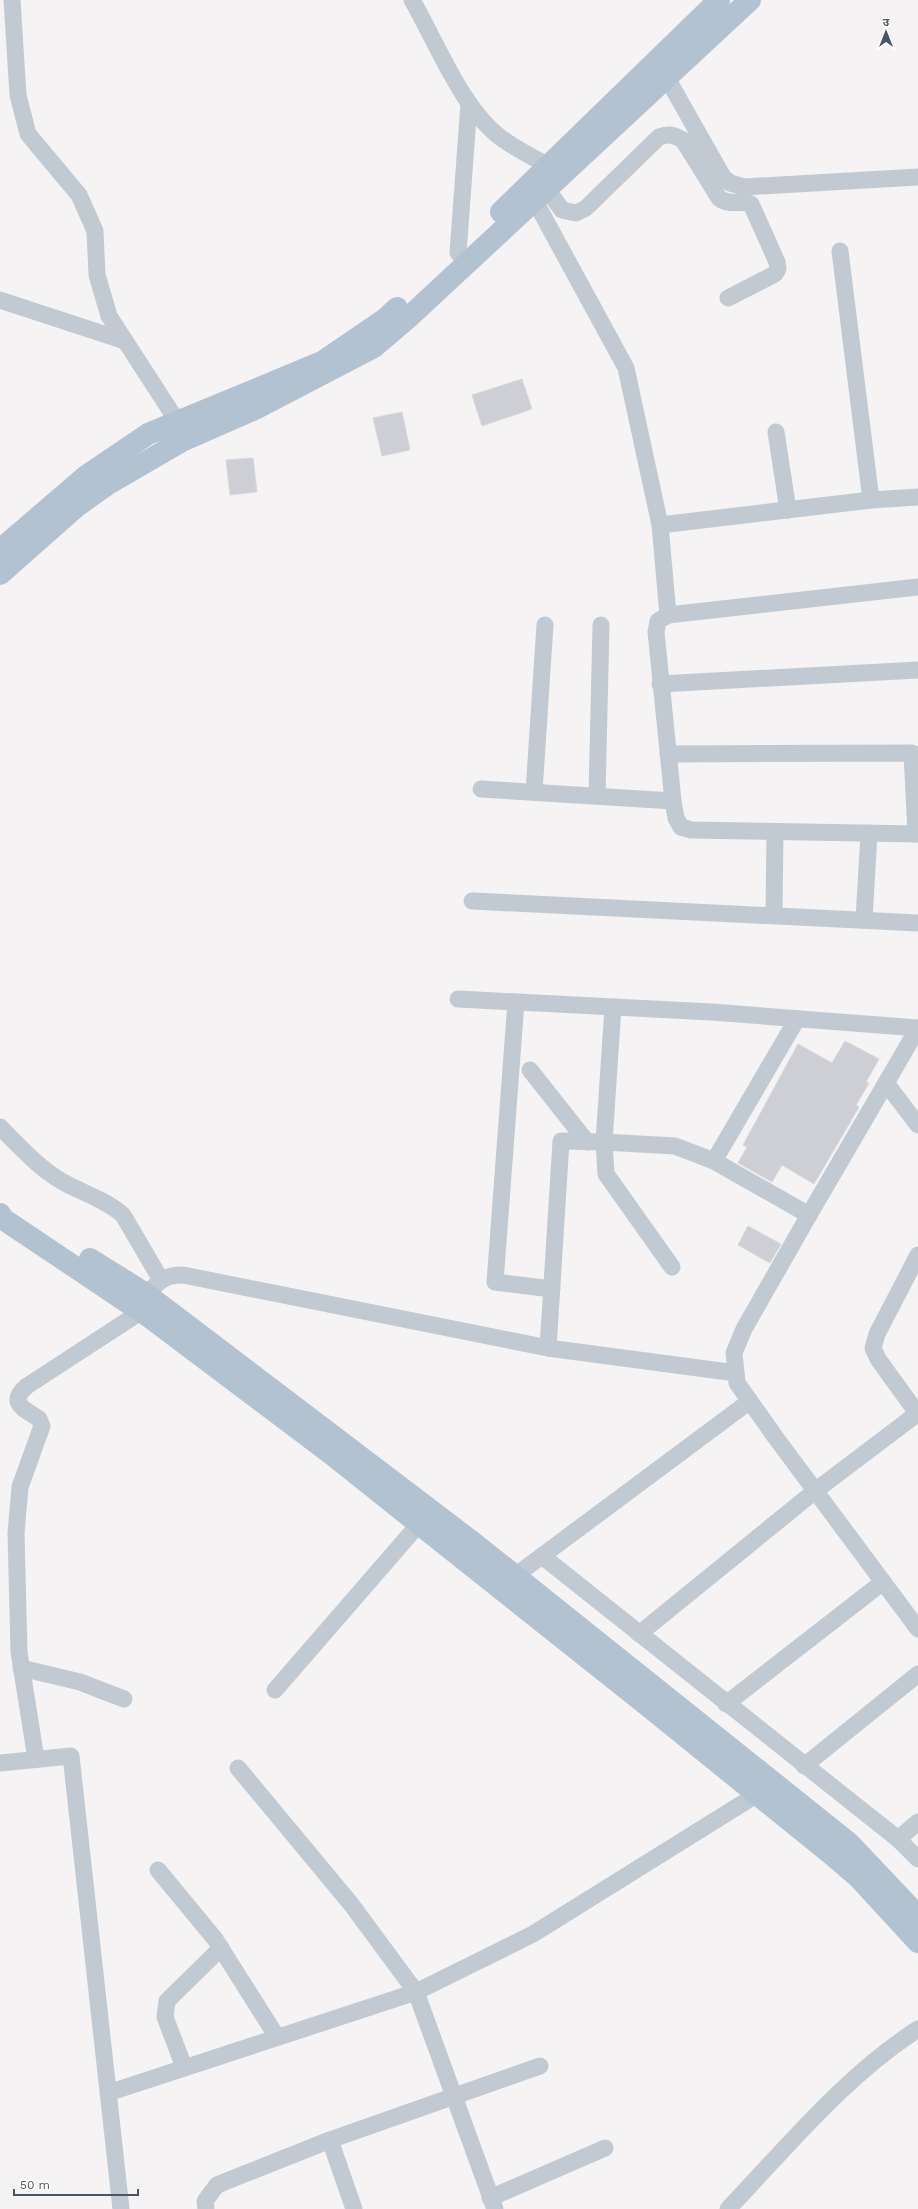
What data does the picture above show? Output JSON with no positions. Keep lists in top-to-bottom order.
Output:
{
  "scale_bar": "50 m",
  "north": "top"
}
